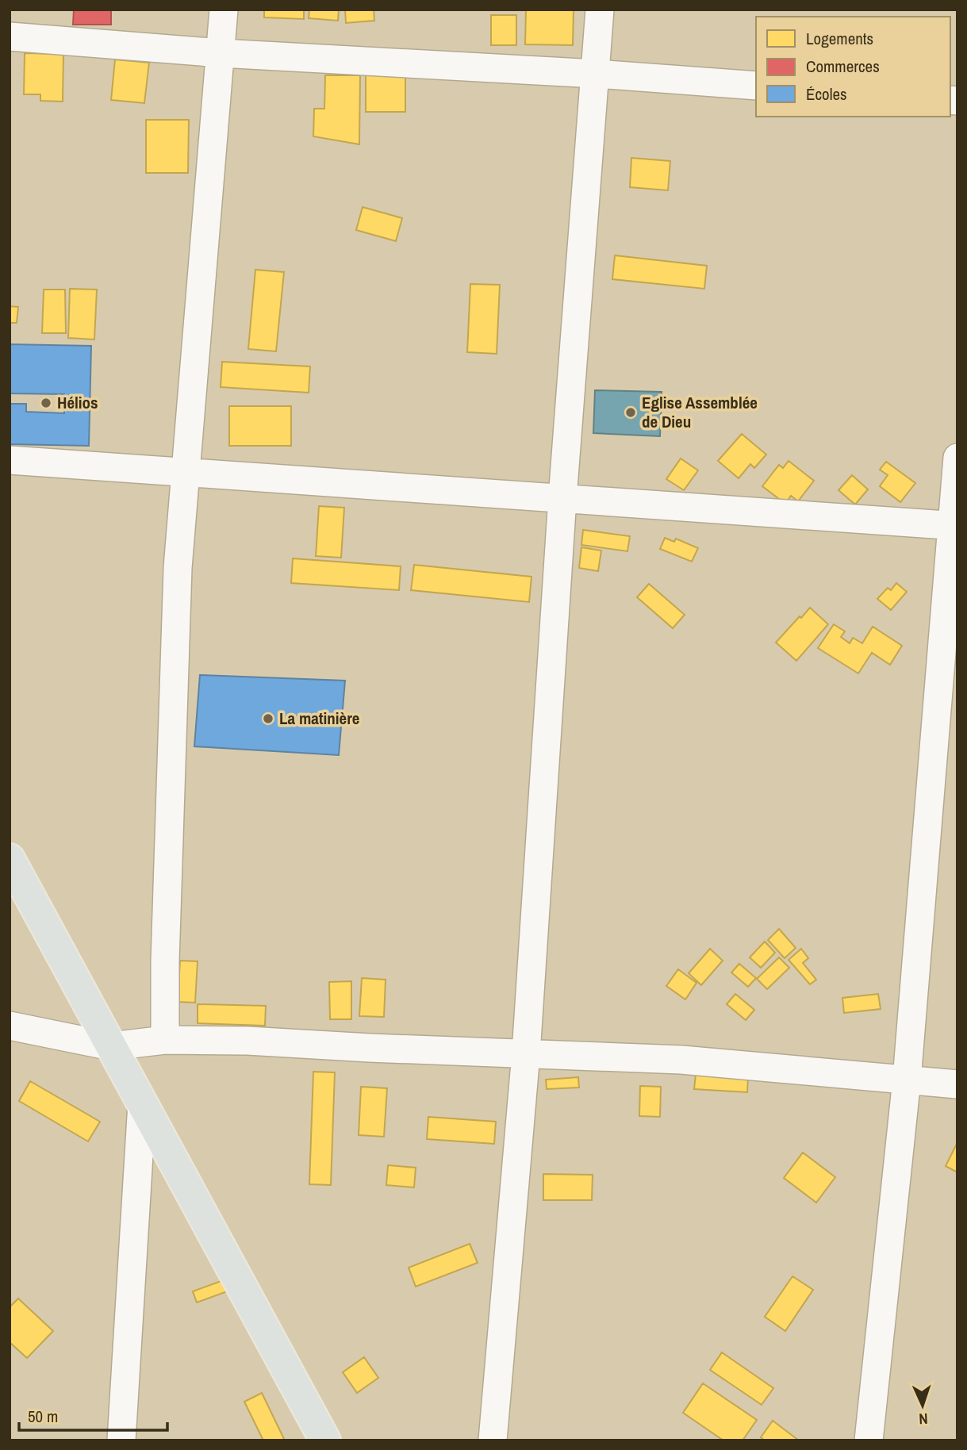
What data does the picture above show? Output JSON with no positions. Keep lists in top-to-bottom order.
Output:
{
  "places": ["Hélios", "Eglise Assemblée de Dieu", "La matinière"],
  "legend": ["Logements", "Commerces", "Écoles"],
  "scale_bar": "50 m",
  "north": "bottom"
}
